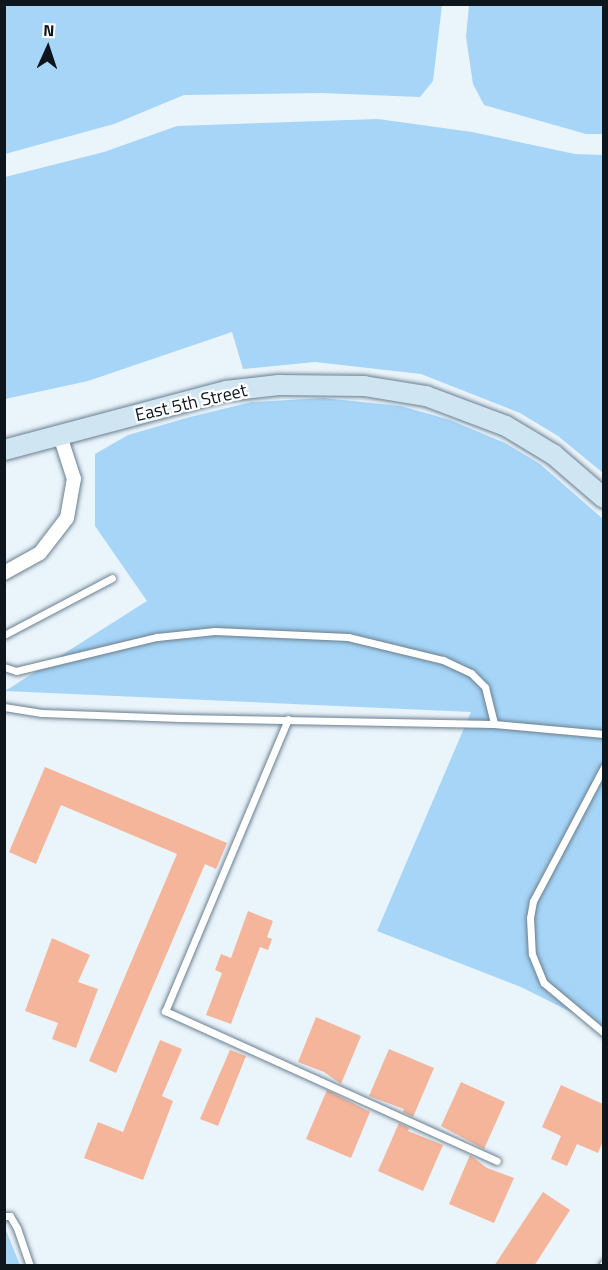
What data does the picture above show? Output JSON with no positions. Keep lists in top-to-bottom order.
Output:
{
  "streets": {
    "main road": ["East 5th Street"]
  },
  "north": "top"
}
